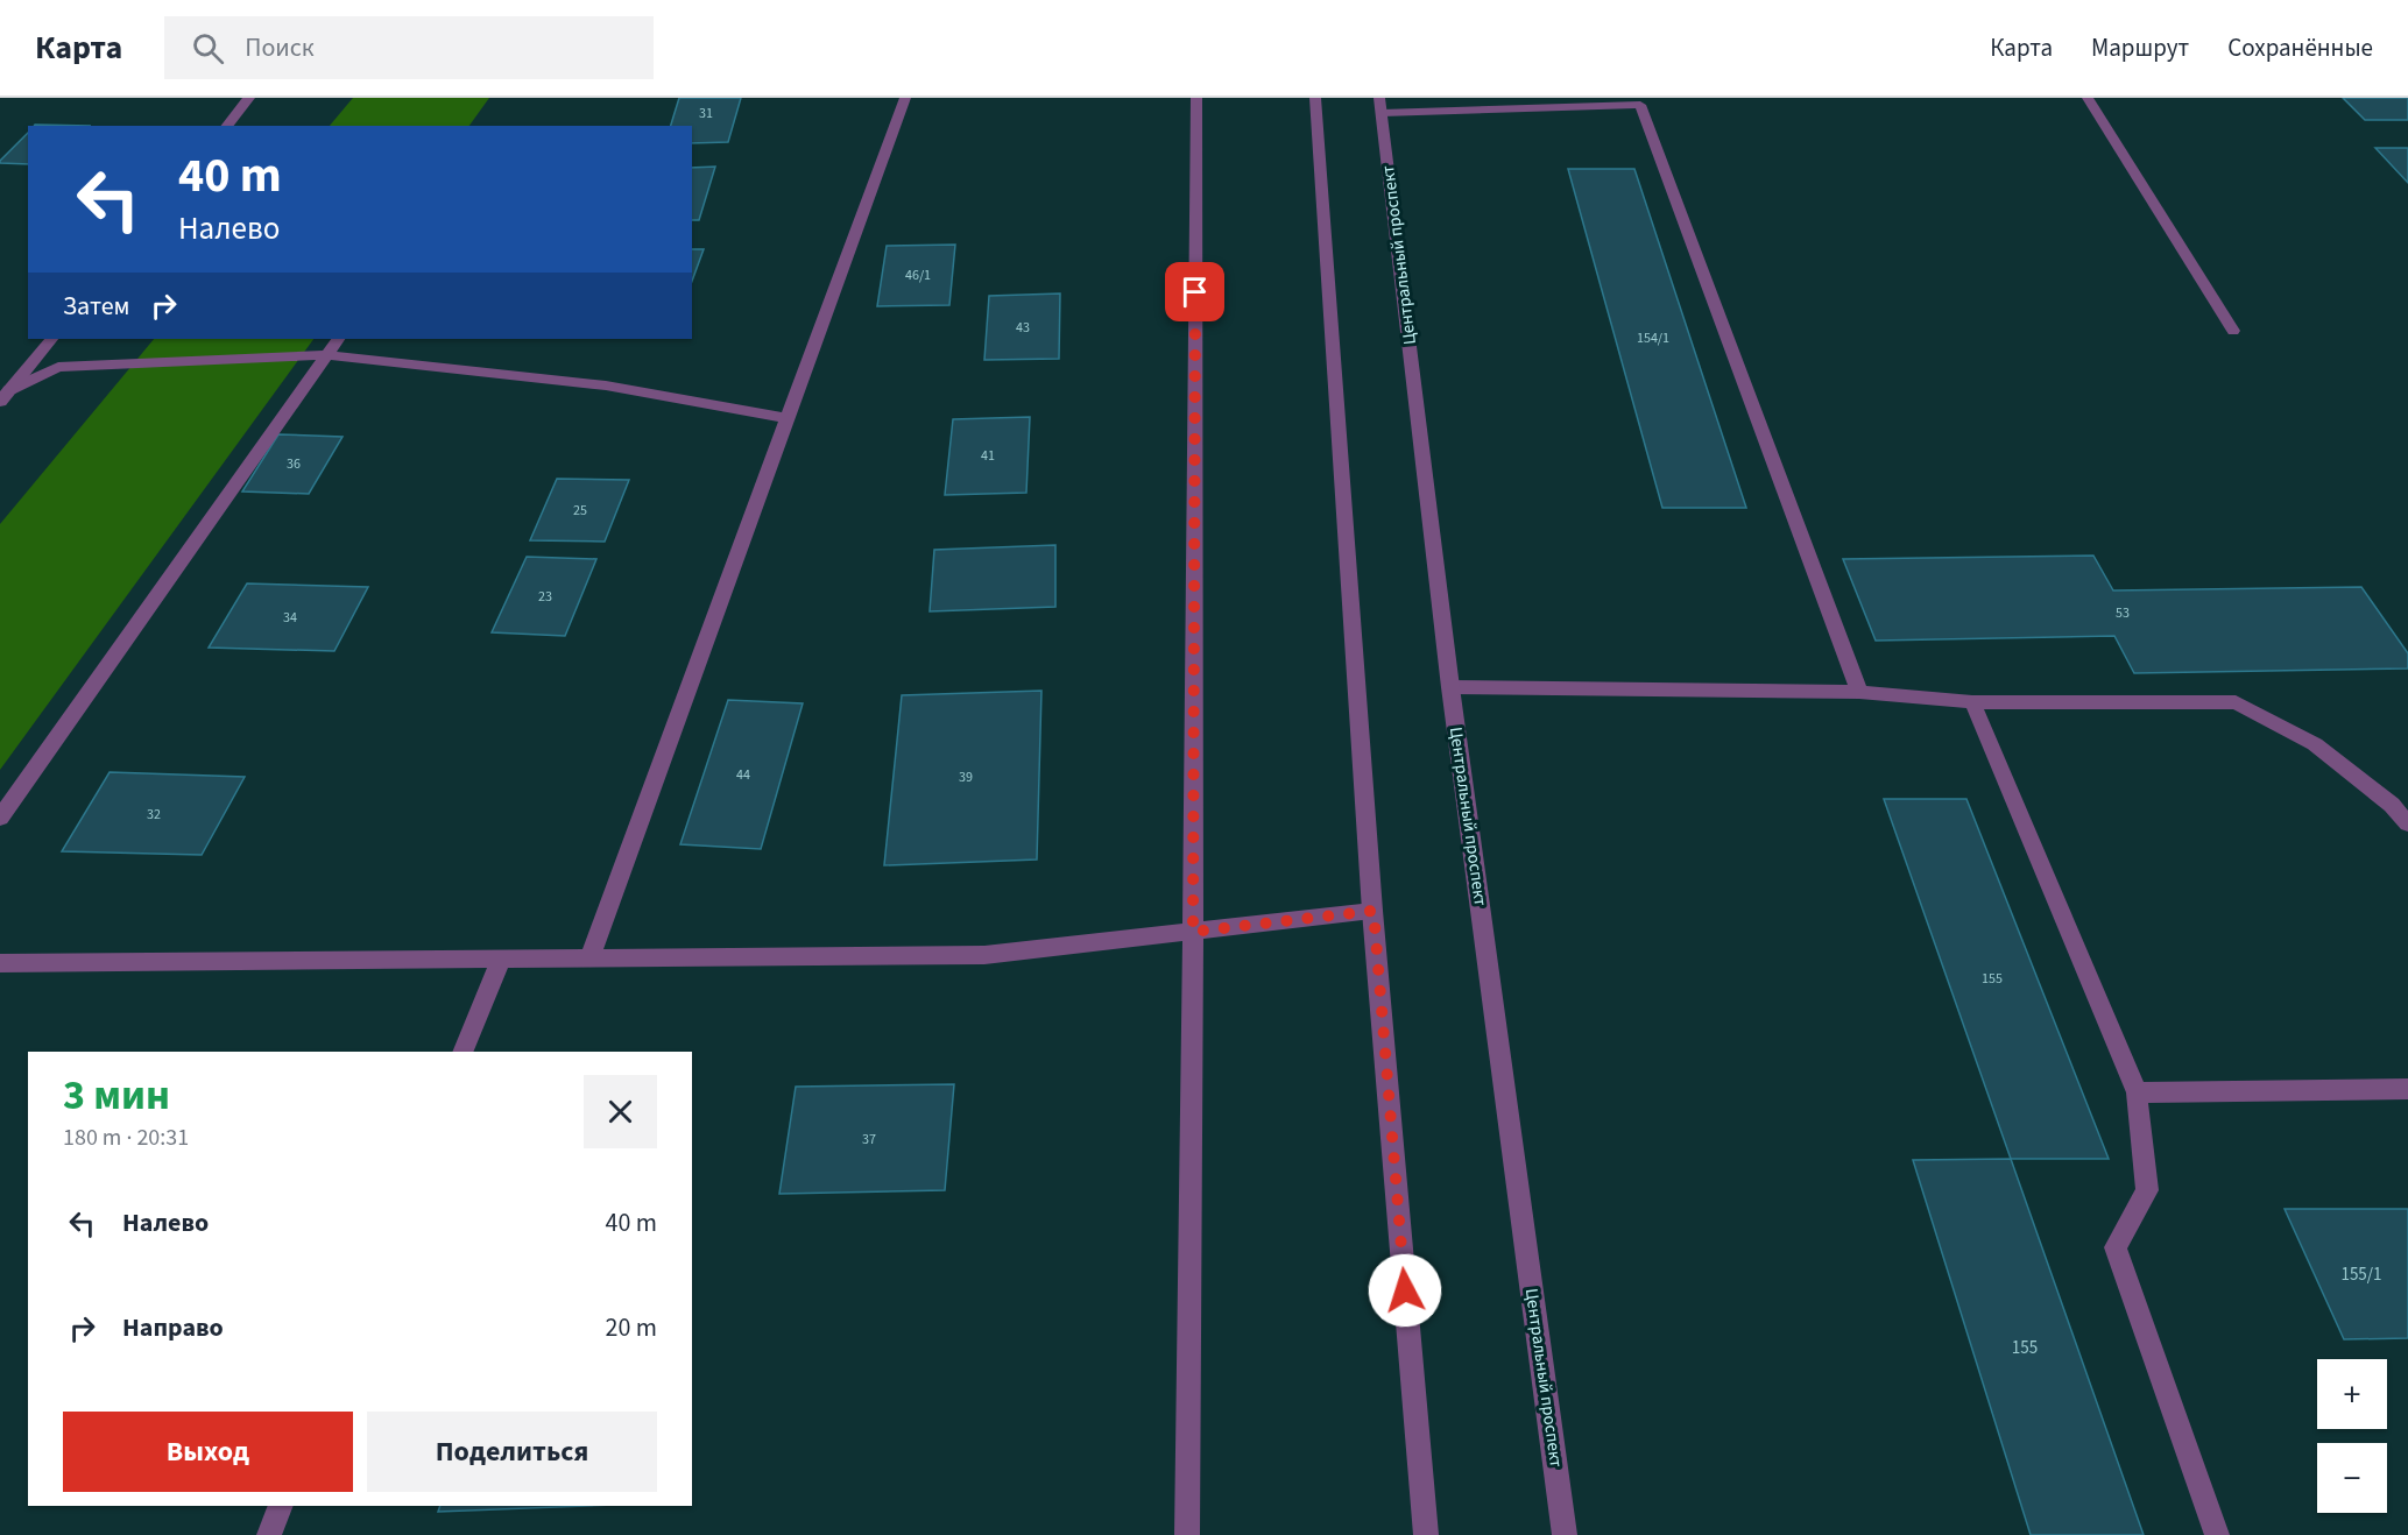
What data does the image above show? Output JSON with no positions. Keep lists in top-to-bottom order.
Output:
{
  "streets": {
    "street": ["Центральный проспект"]
  },
  "house_numbers": [
    "31",
    "46/1",
    "43",
    "154/1",
    "41",
    "36",
    "25",
    "23",
    "53",
    "34",
    "44",
    "39",
    "32",
    "155",
    "37",
    "155/1",
    "155"
  ],
  "page": {
    "header": "Карта",
    "search": "Поиск",
    "nav": ["Карта", "Маршрут", "Сохранённые"],
    "turn": ["40 m", "Налево"],
    "then": "Затем",
    "heading": ["3 мин", "180 m · 20:31"],
    "list": [
      {
        "name": "Налево",
        "value": "40 m"
      },
      {
        "name": "Направо",
        "value": "20 m"
      }
    ],
    "map_buttons": ["+", "−"],
    "buttons": ["Выход", "Поделиться"]
  }
}
